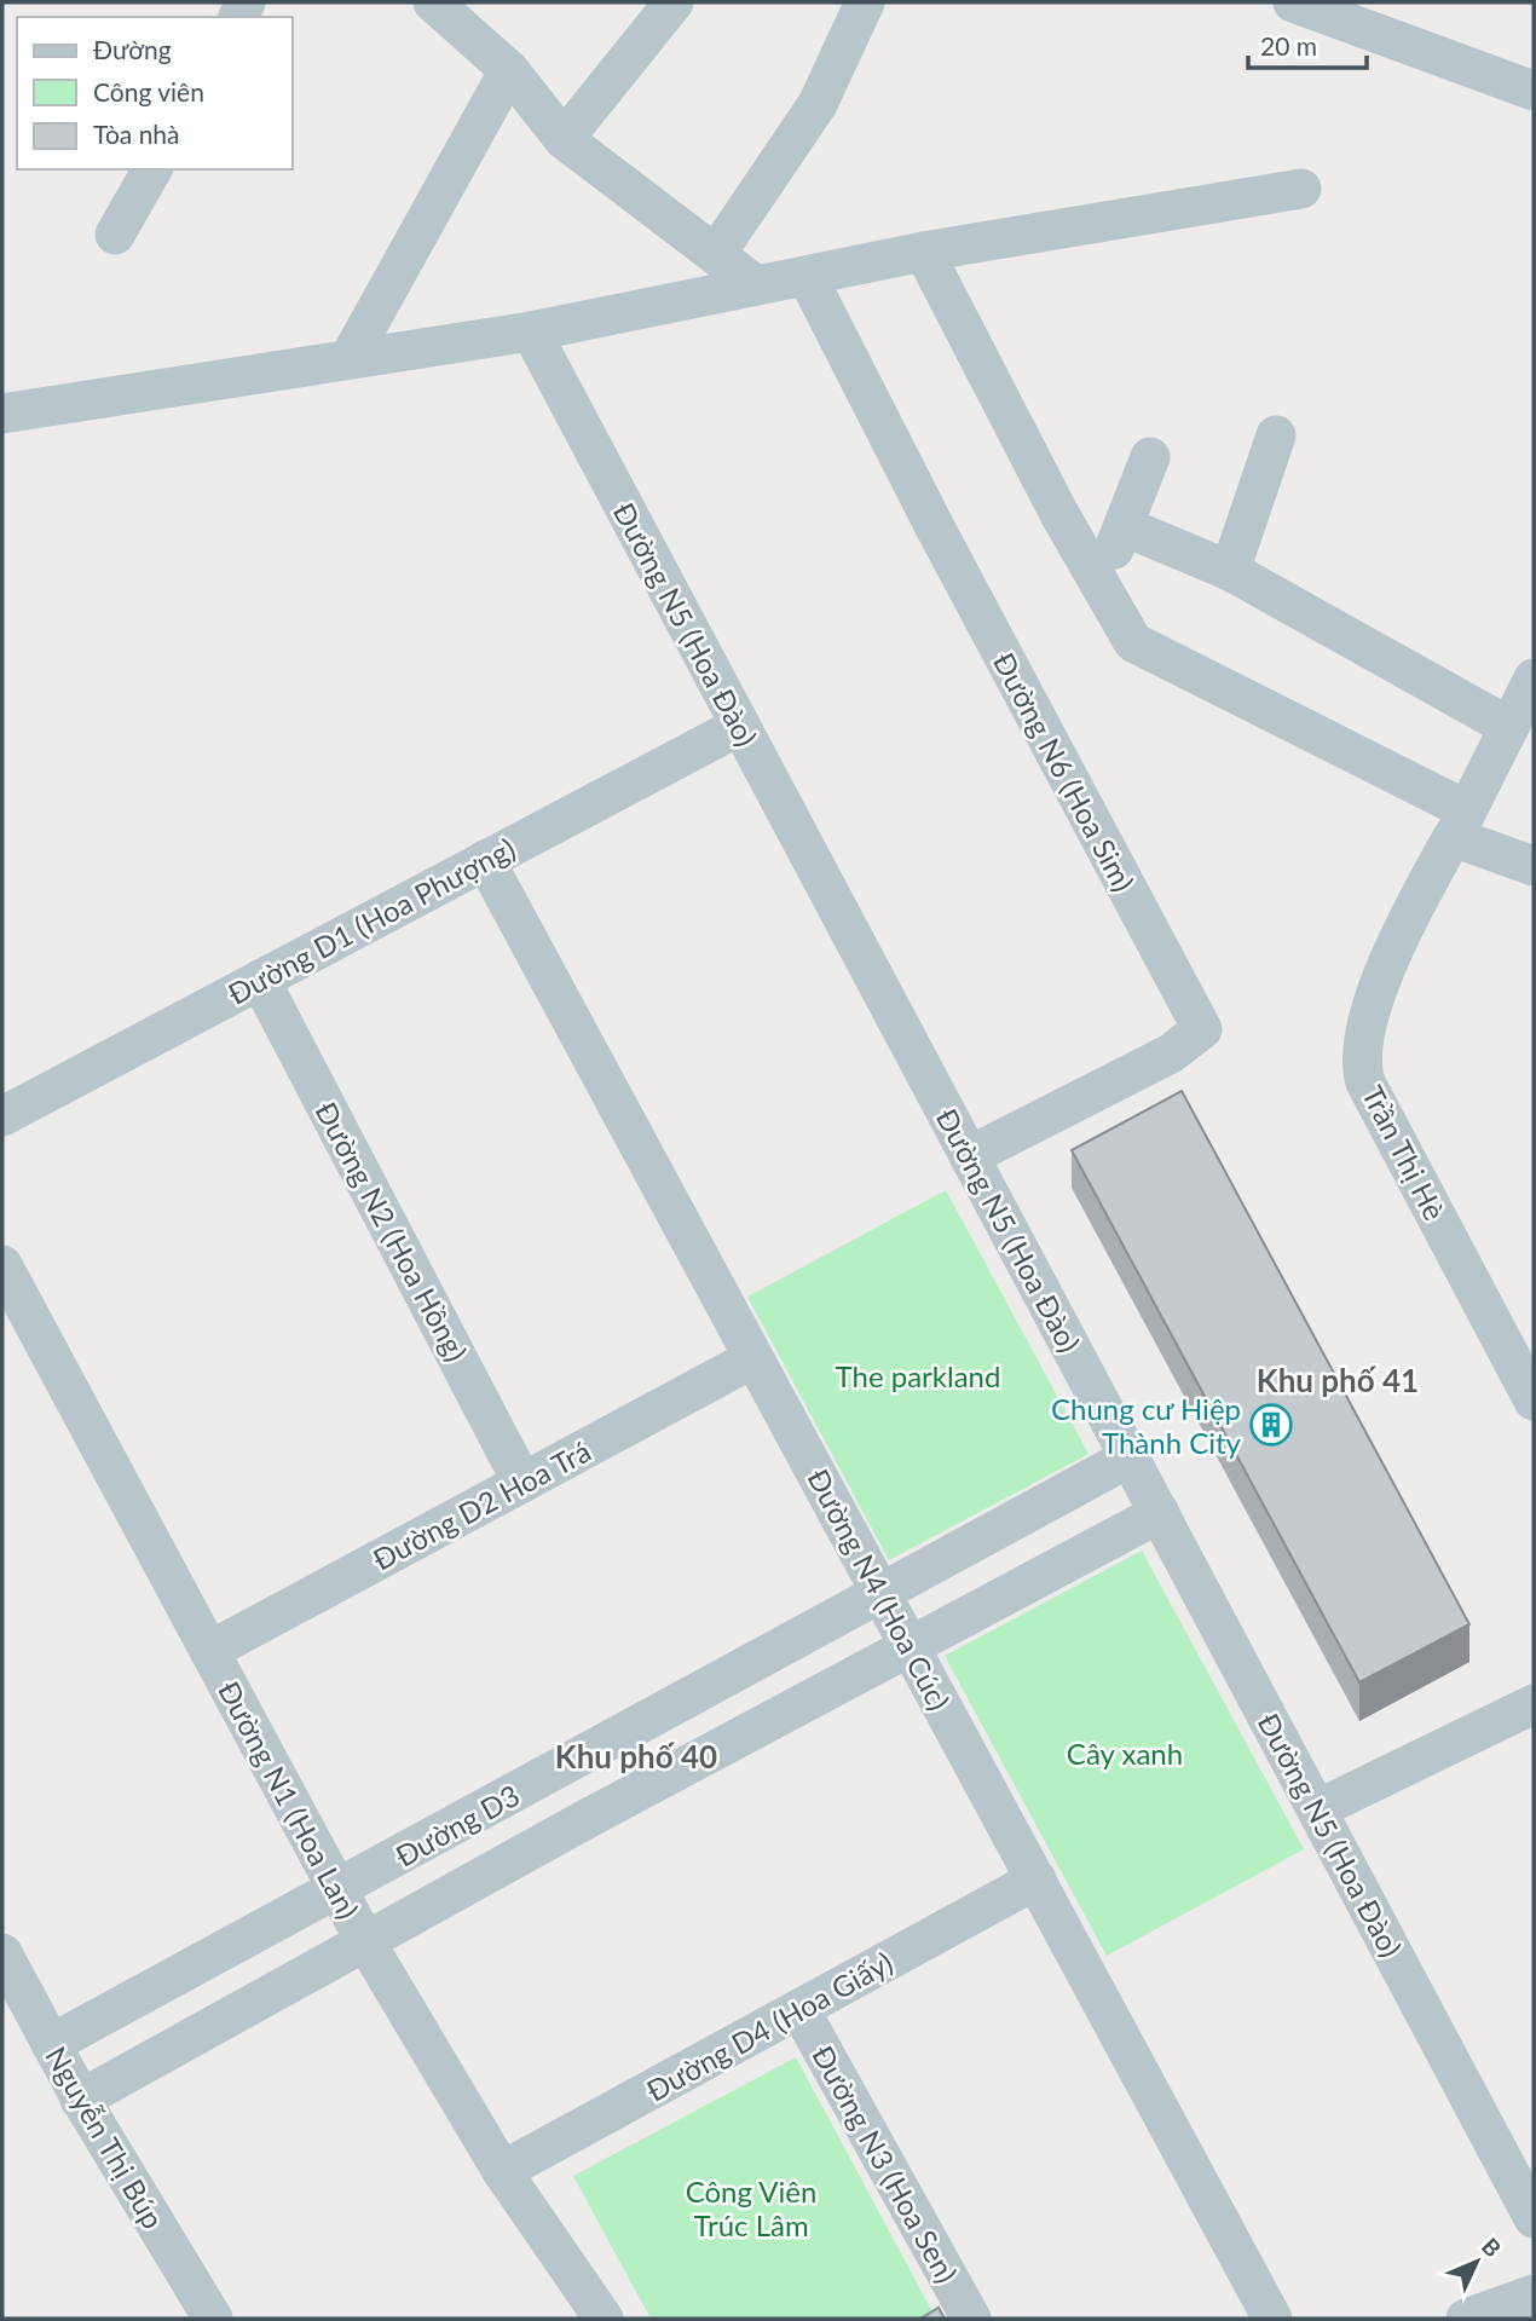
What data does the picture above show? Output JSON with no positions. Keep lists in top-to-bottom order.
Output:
{
  "streets": {
    "street": [
      "Đường N5 (Hoa Đào)",
      "Đường N6 (Hoa Sim)",
      "Đường D1 (Hoa Phượng)",
      "Trần Thị Hè",
      "Đường N2 (Hoa Hồng)",
      "Đường D2 Hoa Trá",
      "Đường N4 (Hoa Cúc)",
      "Đường N1 (Hoa Lan)",
      "Đường D3",
      "Đường D4 (Hoa Giấy)",
      "Nguyễn Thị Búp",
      "Đường N3 (Hoa Sen)"
    ]
  },
  "crossings": [
    ["Đường N5 (Hoa Đào)", "Đường N6 (Hoa Sim)"],
    ["Đường N5 (Hoa Đào)", "Đường D1 (Hoa Phượng)"],
    ["Đường N5 (Hoa Đào)", "Đường D3"],
    ["Đường D1 (Hoa Phượng)", "Đường N2 (Hoa Hồng)"],
    ["Đường D1 (Hoa Phượng)", "Đường N4 (Hoa Cúc)"],
    ["Đường N2 (Hoa Hồng)", "Đường D2 Hoa Trá"],
    ["Đường D2 Hoa Trá", "Đường N4 (Hoa Cúc)"],
    ["Đường D2 Hoa Trá", "Đường N1 (Hoa Lan)"],
    ["Đường N4 (Hoa Cúc)", "Đường D3"],
    ["Đường N4 (Hoa Cúc)", "Đường D4 (Hoa Giấy)"],
    ["Đường N1 (Hoa Lan)", "Đường D3"],
    ["Đường N1 (Hoa Lan)", "Đường D4 (Hoa Giấy)"],
    ["Đường D3", "Nguyễn Thị Búp"],
    ["Đường D4 (Hoa Giấy)", "Đường N3 (Hoa Sen)"]
  ],
  "districts": ["Khu phố 41", "Khu phố 40"],
  "parks": ["The parkland", "Cây xanh", "Công Viên Trúc Lâm"],
  "places": {
    "building": ["Chung cư Hiệp Thành City"]
  },
  "legend": ["Đường", "Công viên", "Tòa nhà"],
  "scale_bar": "20 m",
  "north": "top right"
}
